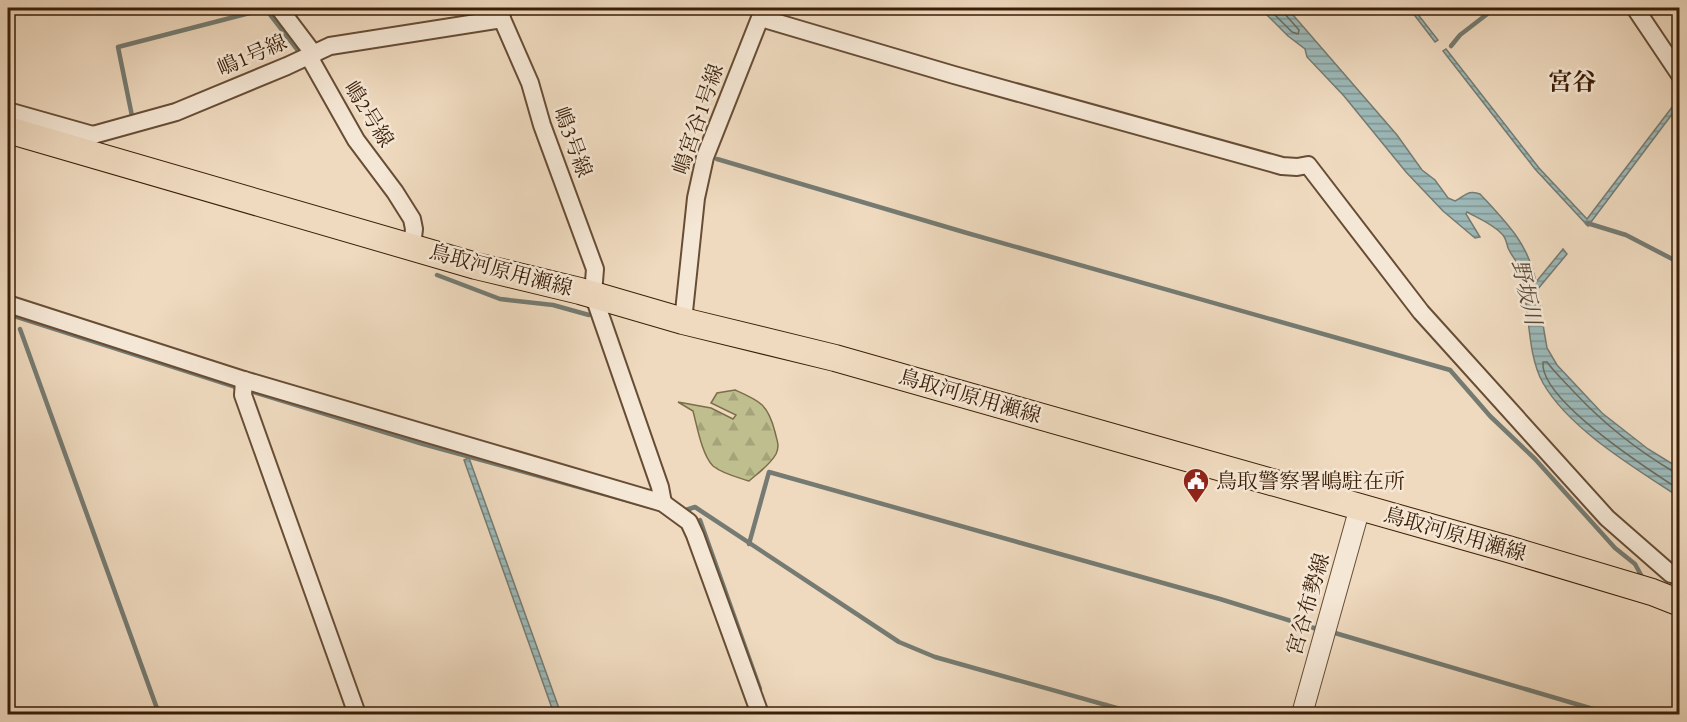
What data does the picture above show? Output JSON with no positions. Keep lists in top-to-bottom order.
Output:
{
  "streets": {
    "main road": ["鳥取河原用瀬線"],
    "street": [
      "嶋1号線",
      "嶋2号線",
      "嶋宮谷1号線",
      "嶋3号線",
      "宮谷布勢線"
    ]
  },
  "crossings": [
    ["嶋1号線", "嶋2号線"],
    ["嶋1号線", "嶋3号線"],
    ["嶋1号線", "鳥取河原用瀬線"],
    ["嶋2号線", "鳥取河原用瀬線"],
    ["嶋宮谷1号線", "鳥取河原用瀬線"],
    ["嶋3号線", "鳥取河原用瀬線"],
    ["鳥取河原用瀬線", "宮谷布勢線"]
  ],
  "districts": ["宮谷"],
  "water": ["野坂川"],
  "places": {
    "public building": ["鳥取警察署嶋駐在所"]
  }
}
